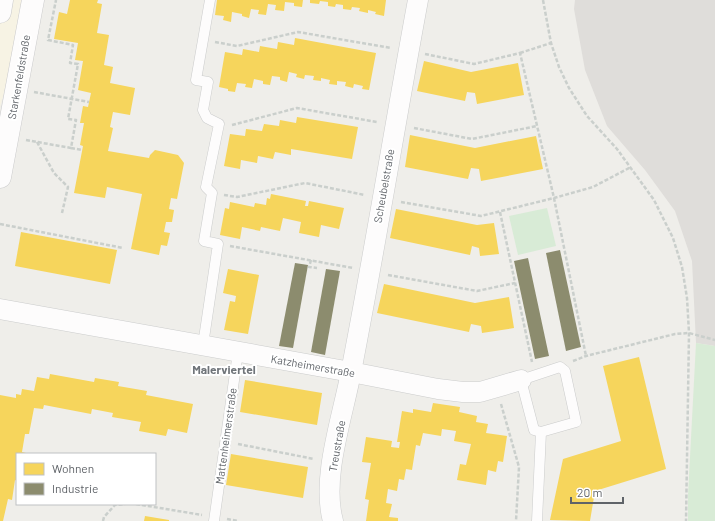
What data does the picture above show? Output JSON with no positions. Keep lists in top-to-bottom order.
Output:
{
  "streets": {
    "street": [
      "Starkenfeldstraße",
      "Scheubelstraße",
      "Katzheimerstraße",
      "Treustraße"
    ],
    "lane": ["Mattenheimerstraße"]
  },
  "crossings": [
    ["Scheubelstraße", "Katzheimerstraße"],
    ["Scheubelstraße", "Treustraße"],
    ["Katzheimerstraße", "Mattenheimerstraße"],
    ["Katzheimerstraße", "Treustraße"]
  ],
  "districts": ["Malerviertel"],
  "legend": ["Wohnen", "Industrie"],
  "scale_bar": "20 m"
}
